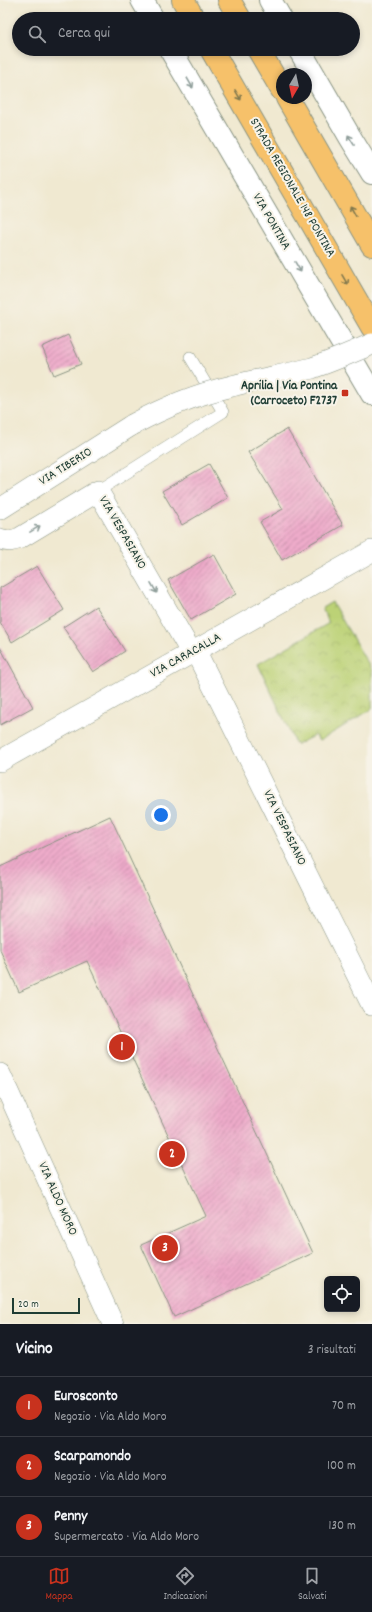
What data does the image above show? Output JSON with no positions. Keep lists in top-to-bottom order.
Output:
{
  "streets": {
    "highway": ["STRADA REGIONALE 148 PONTINA"],
    "street": [
      "VIA PONTINA",
      "VIA TIBERIO",
      "VIA VESPASIANO",
      "VIA CARACALLA",
      "VIA ALDO MORO"
    ]
  },
  "crossings": [
    ["VIA VESPASIANO", "VIA CARACALLA"]
  ],
  "places": {
    "transit": ["Aprilia | Via Pontina (Carroceto) F2737"]
  },
  "scale_bar": "20 m",
  "north": "bottom",
  "page": {
    "search": "Cerca qui",
    "pins": ["1", "2", "3"],
    "scale": "20 m",
    "heading": ["Vicino", "3 risultati"],
    "list": [
      {
        "mark": "1",
        "name": "Eurosconto",
        "note": "Negozio · Via Aldo Moro",
        "value": "70 m"
      },
      {
        "mark": "2",
        "name": "Scarpamondo",
        "note": "Negozio · Via Aldo Moro",
        "value": "100 m"
      },
      {
        "mark": "3",
        "name": "Penny",
        "note": "Supermercato · Via Aldo Moro",
        "value": "130 m"
      }
    ],
    "nav": ["Mappa", "Indicazioni", "Salvati"]
  }
}
